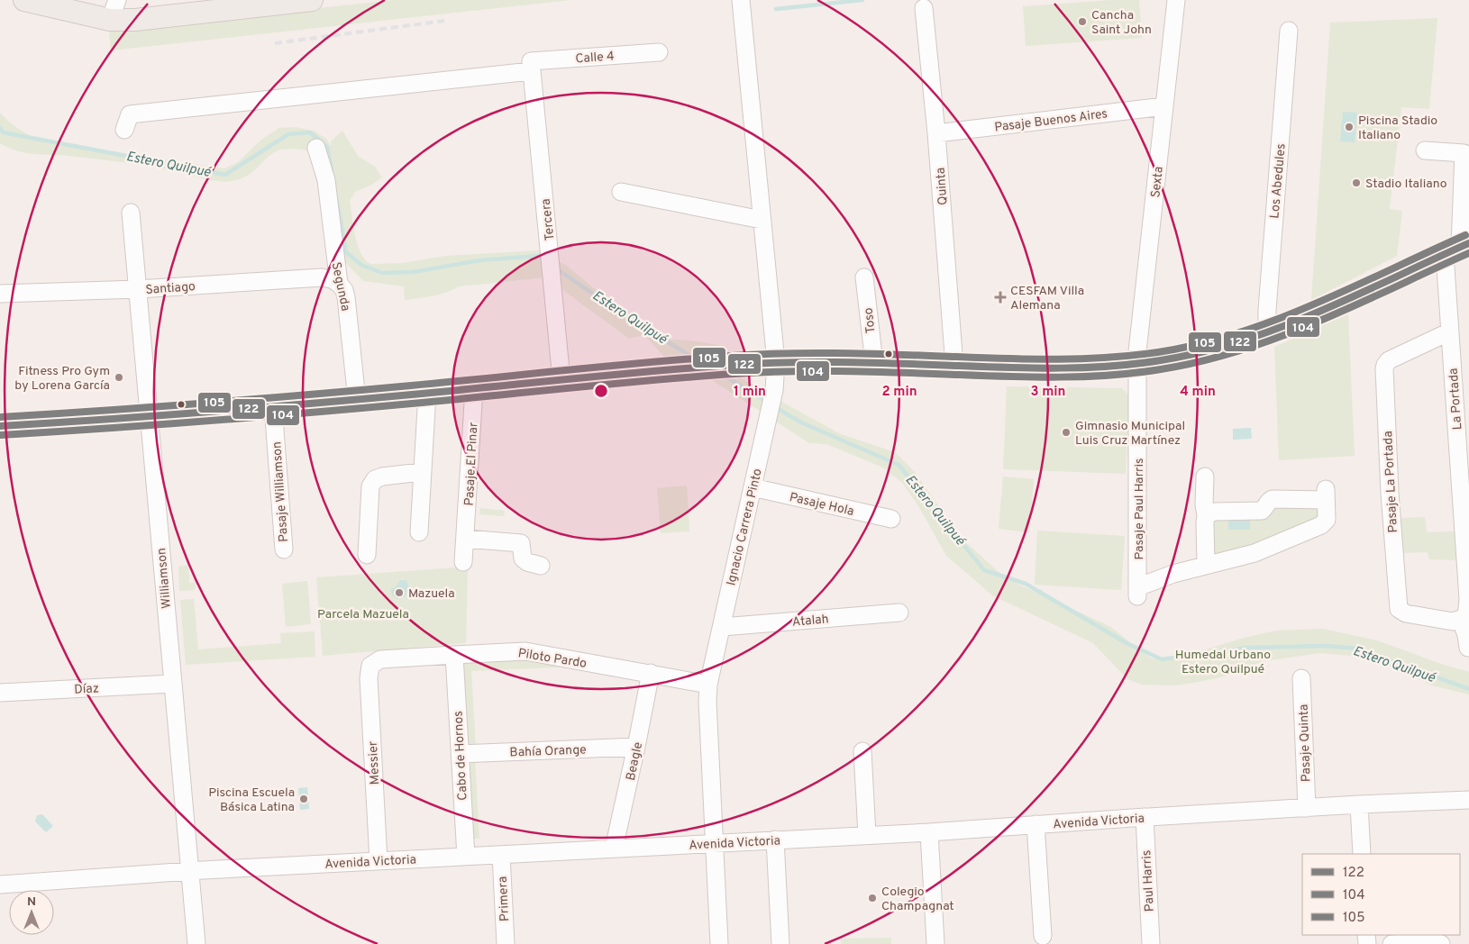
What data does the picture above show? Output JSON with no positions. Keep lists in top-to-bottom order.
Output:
{
  "streets": {
    "street": [
      "Calle 4",
      "Pasaje Buenos Aires",
      "Los Abedules",
      "Sexta",
      "Quinta",
      "Tercera",
      "Segunda",
      "Santiago",
      "Toso",
      "La Portada",
      "Pasaje El Pinar",
      "Pasaje La Portada",
      "Pasaje Williamson",
      "Pasaje Hola",
      "Pasaje Paul Harris",
      "Ignacio Carrera Pinto",
      "Williamson",
      "Atalah",
      "Piloto Pardo",
      "Díaz",
      "Pasaje Quinta",
      "Bahía Orange",
      "Cabo de Hornos",
      "Beagle",
      "Messier",
      "Avenida Victoria",
      "Paul Harris",
      "Primera"
    ]
  },
  "crossings": [
    ["Calle 4", "Tercera"],
    ["Pasaje Buenos Aires", "Sexta"],
    ["Pasaje Buenos Aires", "Quinta"],
    ["Sexta", "Pasaje Paul Harris"],
    ["Segunda", "Santiago"],
    ["Santiago", "Williamson"],
    ["La Portada", "Pasaje La Portada"],
    ["Pasaje Hola", "Ignacio Carrera Pinto"],
    ["Ignacio Carrera Pinto", "Atalah"],
    ["Ignacio Carrera Pinto", "Piloto Pardo"],
    ["Ignacio Carrera Pinto", "Avenida Victoria"],
    ["Williamson", "Díaz"],
    ["Williamson", "Avenida Victoria"],
    ["Piloto Pardo", "Cabo de Hornos"],
    ["Piloto Pardo", "Beagle"],
    ["Piloto Pardo", "Messier"],
    ["Pasaje Quinta", "Avenida Victoria"],
    ["Bahía Orange", "Cabo de Hornos"],
    ["Bahía Orange", "Beagle"],
    ["Cabo de Hornos", "Avenida Victoria"],
    ["Beagle", "Avenida Victoria"],
    ["Messier", "Avenida Victoria"],
    ["Avenida Victoria", "Paul Harris"],
    ["Avenida Victoria", "Primera"]
  ],
  "water": ["Estero Quilpué"],
  "parks": ["Parcela Mazuela", "Humedal Urbano Estero Quilpué"],
  "places": {
    "other": [
      "Cancha Saint John",
      "Piscina Stadio Italiano",
      "Stadio Italiano",
      "Fitness Pro Gym by Lorena García",
      "Gimnasio Municipal Luis Cruz Martínez",
      "Mazuela",
      "Piscina Escuela Básica Latina",
      "Colegio Champagnat"
    ],
    "health": ["CESFAM Villa Alemana"]
  },
  "lines": ["transit line 105", "transit line 122", "transit line 104"],
  "legend": ["122", "104", "105"],
  "north": "top",
  "rings": [
    "1 min",
    "2 min",
    "3 min",
    "4 min"
  ]
}
